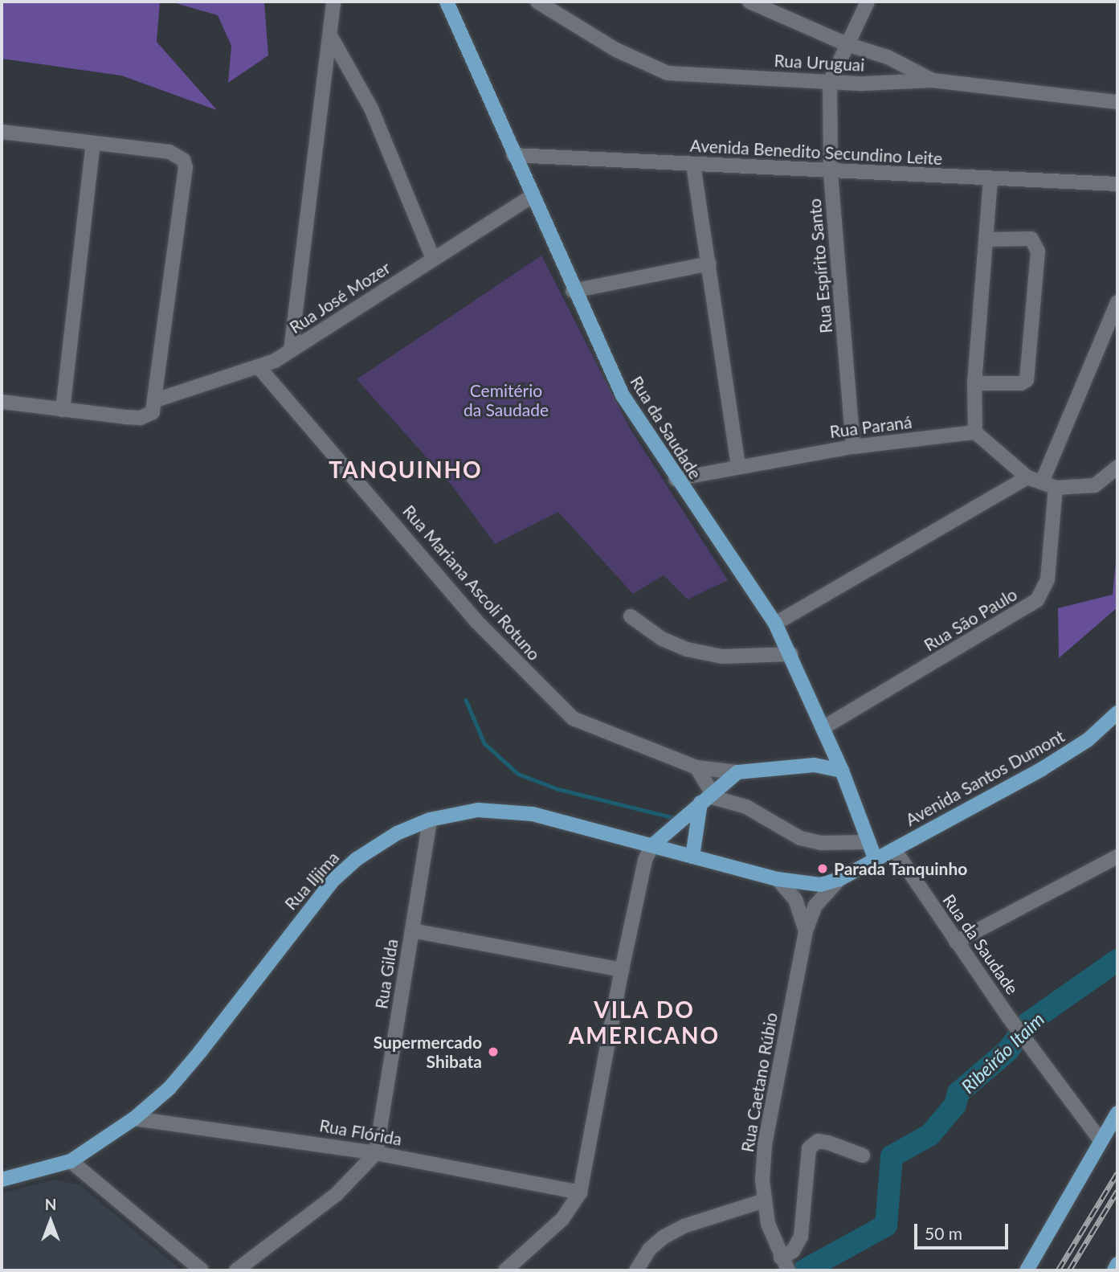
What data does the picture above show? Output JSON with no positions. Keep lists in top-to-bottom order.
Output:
{
  "streets": {
    "main road": [
      "Rua da Saudade",
      "Rua Mariana Ascoli Rotuno",
      "Avenida Santos Dumont",
      "Rua Iljima"
    ],
    "street": [
      "Rua Uruguai",
      "Avenida Benedito Secundino Leite",
      "Rua Espírito Santo",
      "Rua José Mozer",
      "Rua Paraná",
      "Rua São Paulo",
      "Rua Gilda",
      "Rua Caetano Rúbio",
      "Rua Flórida"
    ]
  },
  "crossings": [
    ["Rua Uruguai", "Rua Espírito Santo"],
    ["Avenida Benedito Secundino Leite", "Rua Espírito Santo"],
    ["Avenida Benedito Secundino Leite", "Rua da Saudade"],
    ["Rua Espírito Santo", "Rua Paraná"],
    ["Rua José Mozer", "Rua da Saudade"],
    ["Rua José Mozer", "Rua Mariana Ascoli Rotuno"],
    ["Rua Paraná", "Rua da Saudade"],
    ["Rua da Saudade", "Rua Mariana Ascoli Rotuno"],
    ["Rua da Saudade", "Rua São Paulo"],
    ["Rua da Saudade", "Avenida Santos Dumont"],
    ["Rua da Saudade", "Rua Iljima"],
    ["Avenida Santos Dumont", "Rua Iljima"],
    ["Rua Iljima", "Rua Gilda"],
    ["Rua Iljima", "Rua Caetano Rúbio"],
    ["Rua Iljima", "Rua Flórida"],
    ["Rua Gilda", "Rua Flórida"]
  ],
  "districts": ["TANQUINHO", "VILA DO AMERICANO"],
  "water": ["Ribeirão Itaim"],
  "parks": ["Cemitério da Saudade"],
  "places": ["Parada Tanquinho", "Supermercado Shibata"],
  "scale_bar": "50 m",
  "north": "top"
}
